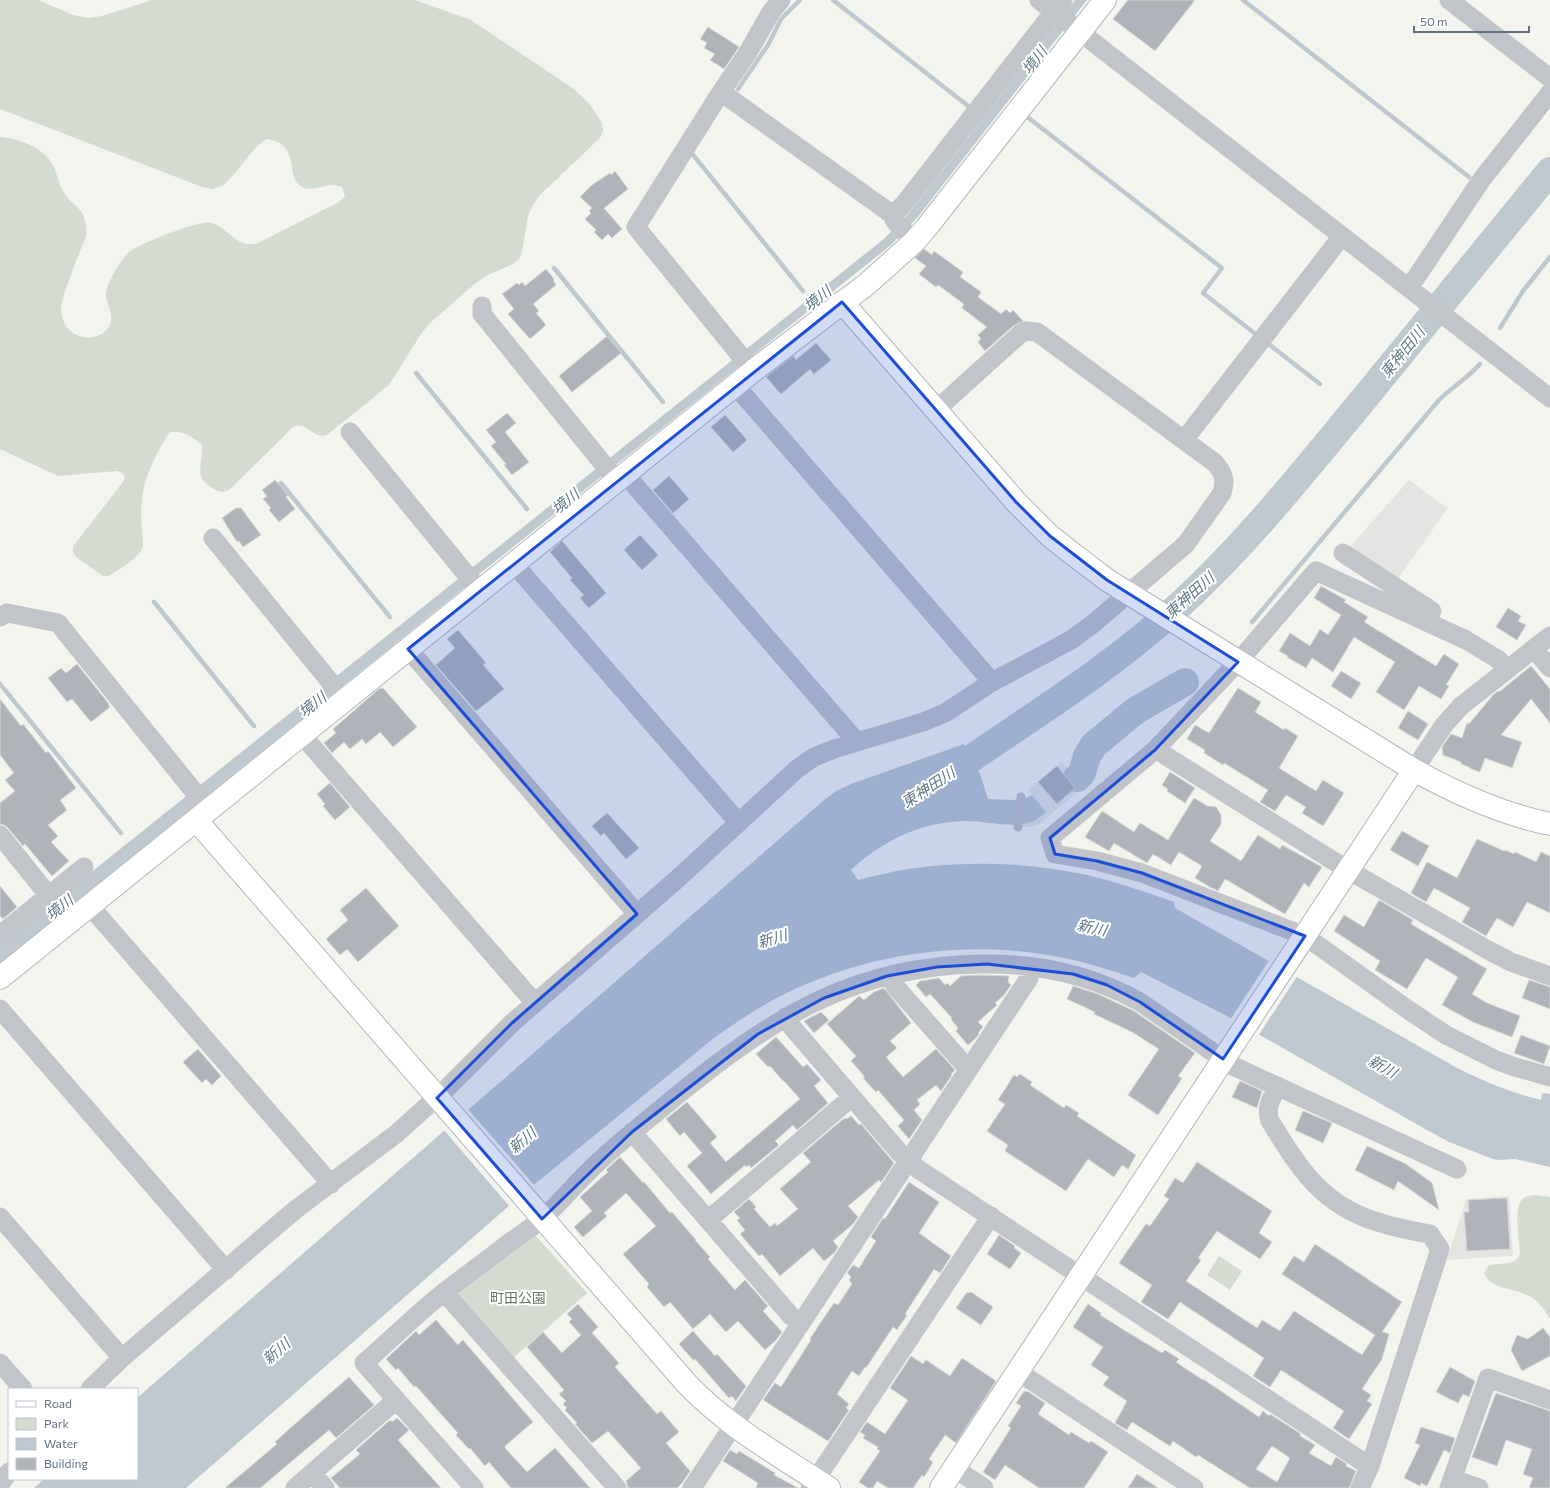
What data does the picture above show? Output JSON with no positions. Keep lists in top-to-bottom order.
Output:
{
  "water": ["境川", "東神田川", "新川"],
  "parks": ["町田公園"],
  "legend": [
    "Road",
    "Park",
    "Water",
    "Building"
  ],
  "scale_bar": "50 m"
}
